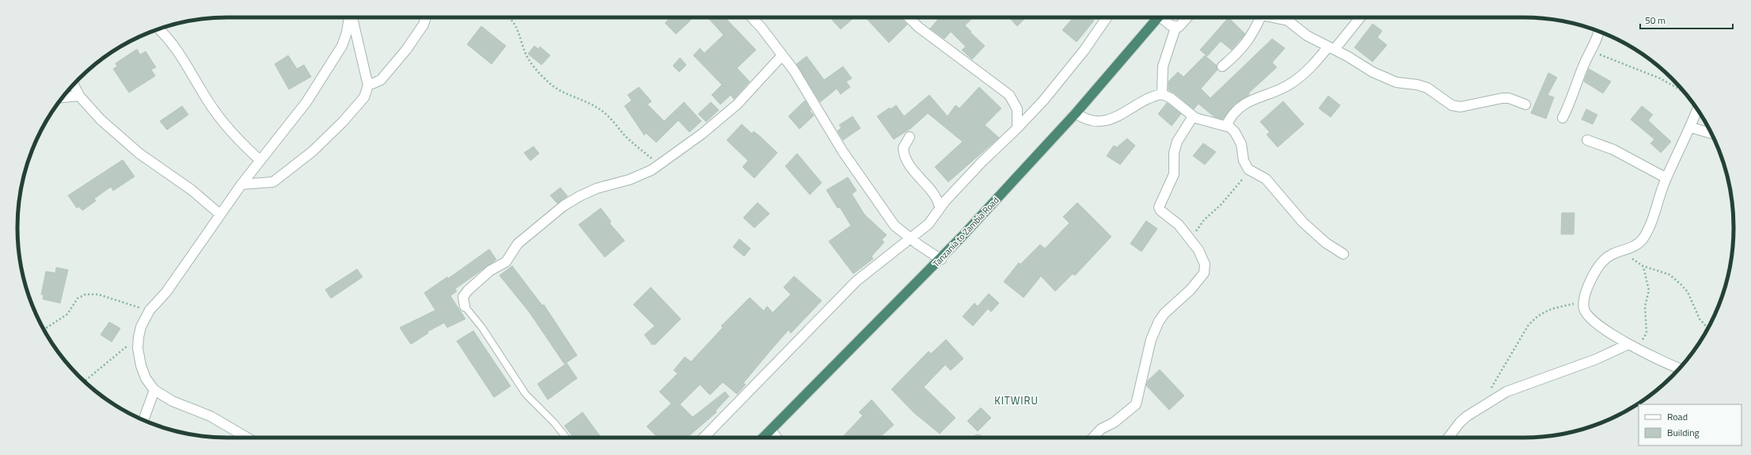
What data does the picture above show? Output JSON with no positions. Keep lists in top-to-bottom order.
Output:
{
  "streets": {
    "highway": ["Tanzania to Zambia Road"]
  },
  "districts": ["KITWIRU"],
  "legend": ["Road", "Building"],
  "scale_bar": "50 m"
}
